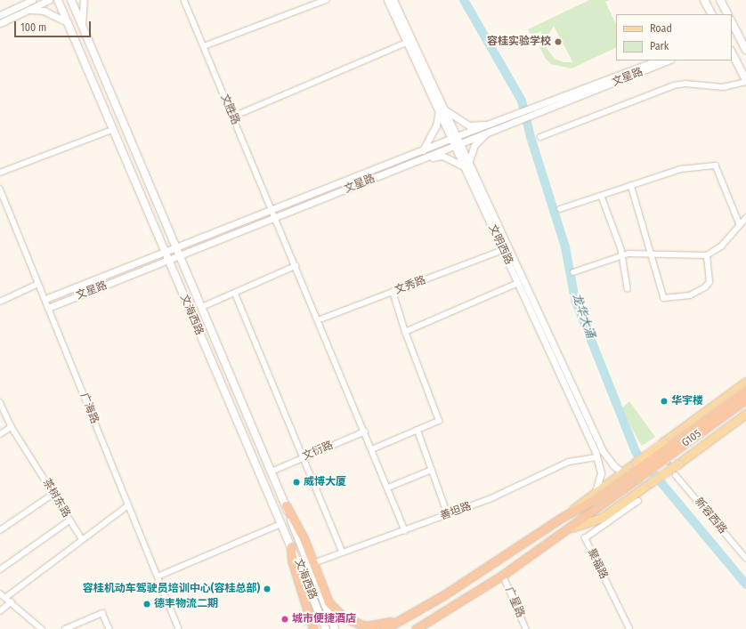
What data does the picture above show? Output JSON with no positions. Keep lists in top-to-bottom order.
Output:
{
  "streets": {
    "highway": ["G105"],
    "main road": ["文海西路"],
    "street": [
      "文星路",
      "文胜路",
      "文明西路",
      "文秀路",
      "广海路",
      "文衍路",
      "茶树东路",
      "善坦路",
      "新容西路",
      "聚福路",
      "广星路"
    ]
  },
  "crossings": [
    ["文星路", "文胜路"],
    ["文星路", "文明西路"],
    ["文星路", "文海西路"],
    ["文星路", "广海路"],
    ["文胜路", "文秀路"],
    ["文胜路", "文衍路"],
    ["文胜路", "善坦路"],
    ["文明西路", "文秀路"],
    ["文明西路", "G105"],
    ["文明西路", "善坦路"],
    ["文海西路", "文衍路"],
    ["G105", "广星路"]
  ],
  "water": ["龙华大涌"],
  "places": [
    "容桂实验学校",
    "华宇楼",
    "威博大厦",
    "容桂机动车驾驶员培训中心(容桂总部)",
    "德丰物流二期",
    "城市便捷酒店"
  ],
  "legend": ["Road", "Park"],
  "scale_bar": "100 m"
}
